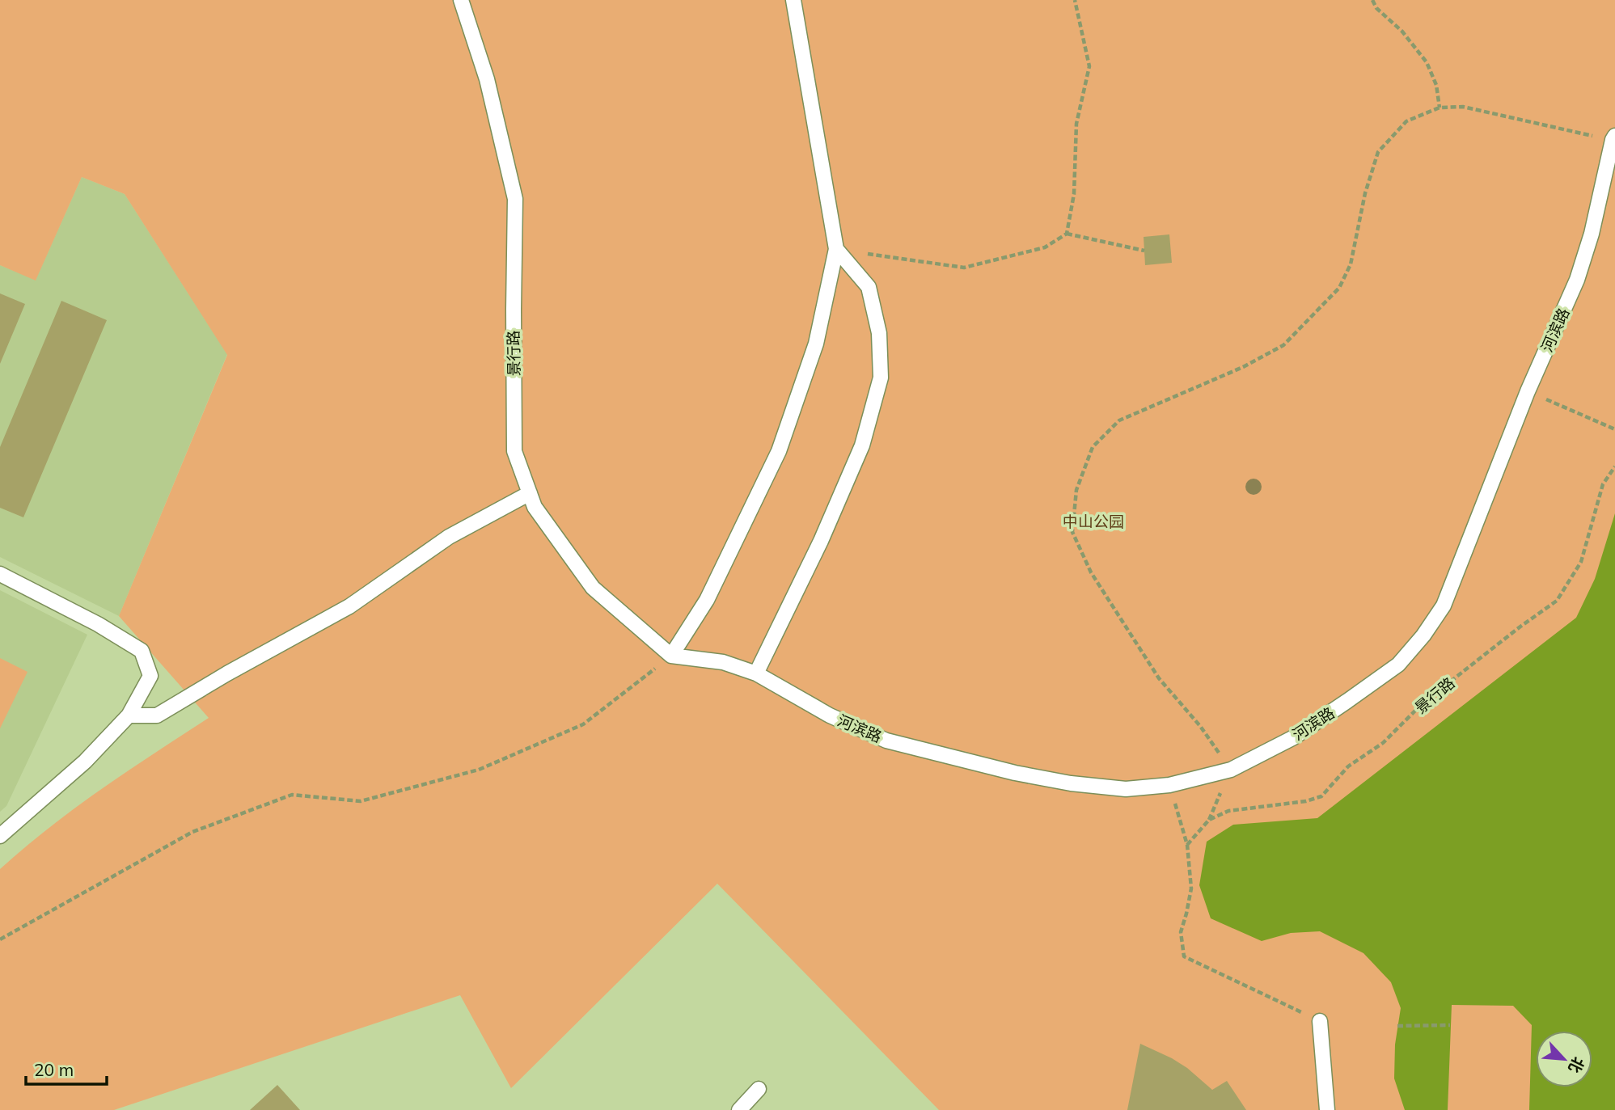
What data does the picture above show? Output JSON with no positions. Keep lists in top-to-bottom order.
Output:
{
  "streets": {
    "lane": ["河滨路", "景行路"]
  },
  "crossings": [
    ["河滨路", "景行路"]
  ],
  "parks": ["中山公园"],
  "scale_bar": "20 m",
  "north": "bottom right"
}
